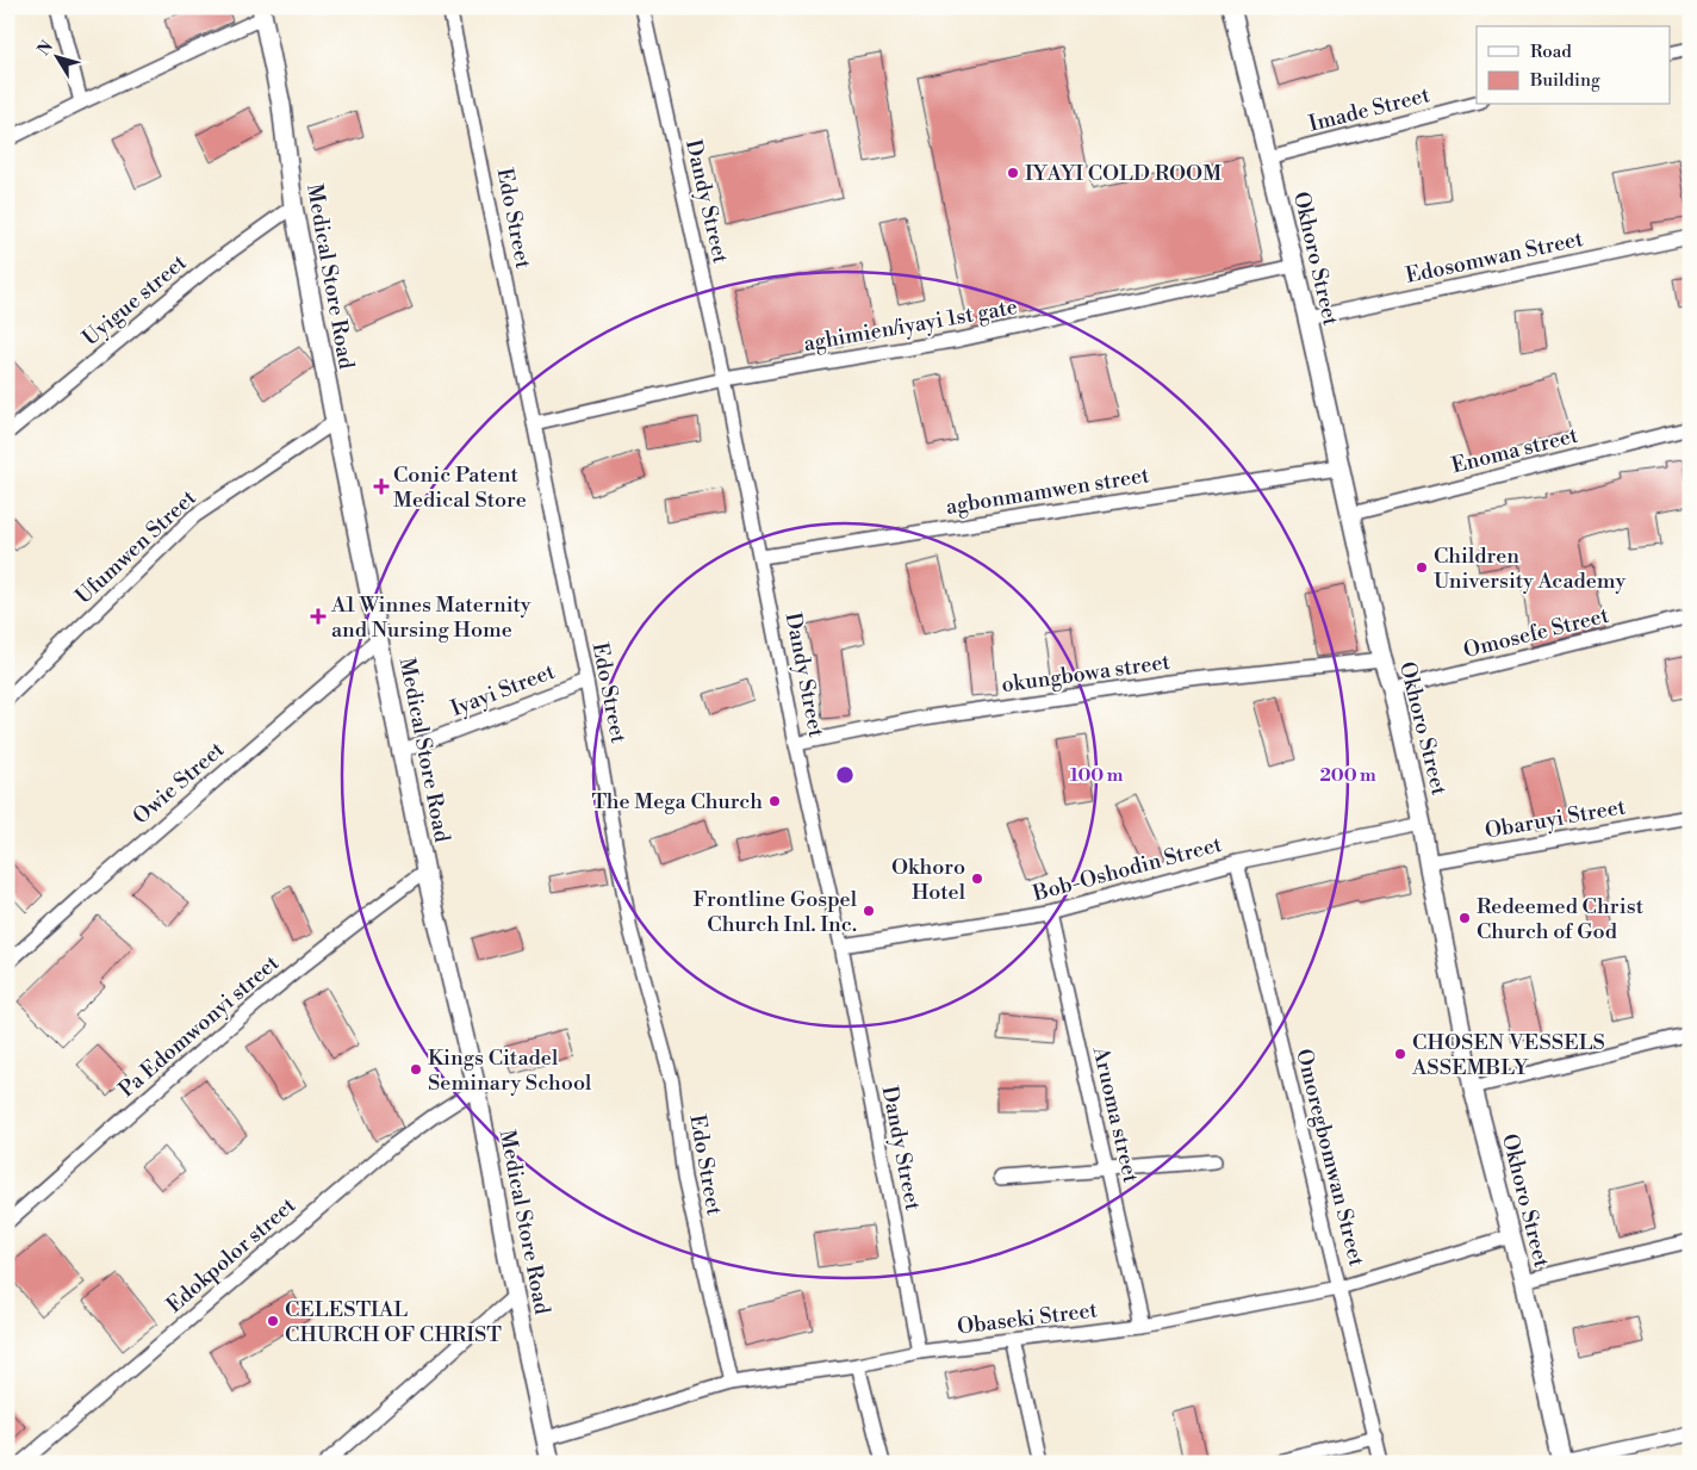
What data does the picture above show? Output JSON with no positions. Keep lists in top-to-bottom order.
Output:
{
  "streets": {
    "street": [
      "Imade Street",
      "Dandy Street",
      "Edo Street",
      "Edosomwan Street",
      "Okhoro Street",
      "Medical Store Road",
      "Uyigue street",
      "aghimien/iyayi 1st gate",
      "Enoma street",
      "agbonmamwen street",
      "Ufumwen Street",
      "Omosefe Street",
      "okungbowa street",
      "Iyayi Street",
      "Owie Street",
      "Obaruyi Street",
      "Bob-Oshodin Street",
      "Pa Edomwonyi street",
      "Aruoma street",
      "Omoregbomwan Street",
      "Edokpolor street",
      "Obaseki Street"
    ]
  },
  "crossings": [
    ["Imade Street", "Okhoro Street"],
    ["Dandy Street", "aghimien/iyayi 1st gate"],
    ["Dandy Street", "agbonmamwen street"],
    ["Dandy Street", "okungbowa street"],
    ["Dandy Street", "Bob-Oshodin Street"],
    ["Dandy Street", "Obaseki Street"],
    ["Edo Street", "aghimien/iyayi 1st gate"],
    ["Edo Street", "Iyayi Street"],
    ["Edo Street", "Obaseki Street"],
    ["Edosomwan Street", "Okhoro Street"],
    ["Okhoro Street", "aghimien/iyayi 1st gate"],
    ["Okhoro Street", "Enoma street"],
    ["Okhoro Street", "agbonmamwen street"],
    ["Okhoro Street", "Omosefe Street"],
    ["Okhoro Street", "okungbowa street"],
    ["Okhoro Street", "Obaruyi Street"],
    ["Okhoro Street", "Bob-Oshodin Street"],
    ["Okhoro Street", "Obaseki Street"],
    ["Medical Store Road", "Uyigue street"],
    ["Medical Store Road", "Ufumwen Street"],
    ["Medical Store Road", "Iyayi Street"],
    ["Medical Store Road", "Owie Street"],
    ["Medical Store Road", "Pa Edomwonyi street"],
    ["Medical Store Road", "Edokpolor street"],
    ["Medical Store Road", "Obaseki Street"],
    ["Bob-Oshodin Street", "Aruoma street"],
    ["Bob-Oshodin Street", "Omoregbomwan Street"],
    ["Aruoma street", "Obaseki Street"],
    ["Omoregbomwan Street", "Obaseki Street"]
  ],
  "places": {
    "other": [
      "IYAYI COLD ROOM",
      "Children University Academy",
      "The Mega Church",
      "Okhoro Hotel",
      "Frontline Gospel Church Inl. Inc.",
      "Redeemed Christ Church of God",
      "CHOSEN VESSELS ASSEMBLY",
      "Kings Citadel Seminary School",
      "CELESTIAL CHURCH OF CHRIST"
    ],
    "health": ["Conic Patent Medical Store", "A1 Winnes Maternity and Nursing Home"]
  },
  "legend": ["Road", "Building"],
  "north": "top left",
  "rings": ["100 m", "200 m"]
}
